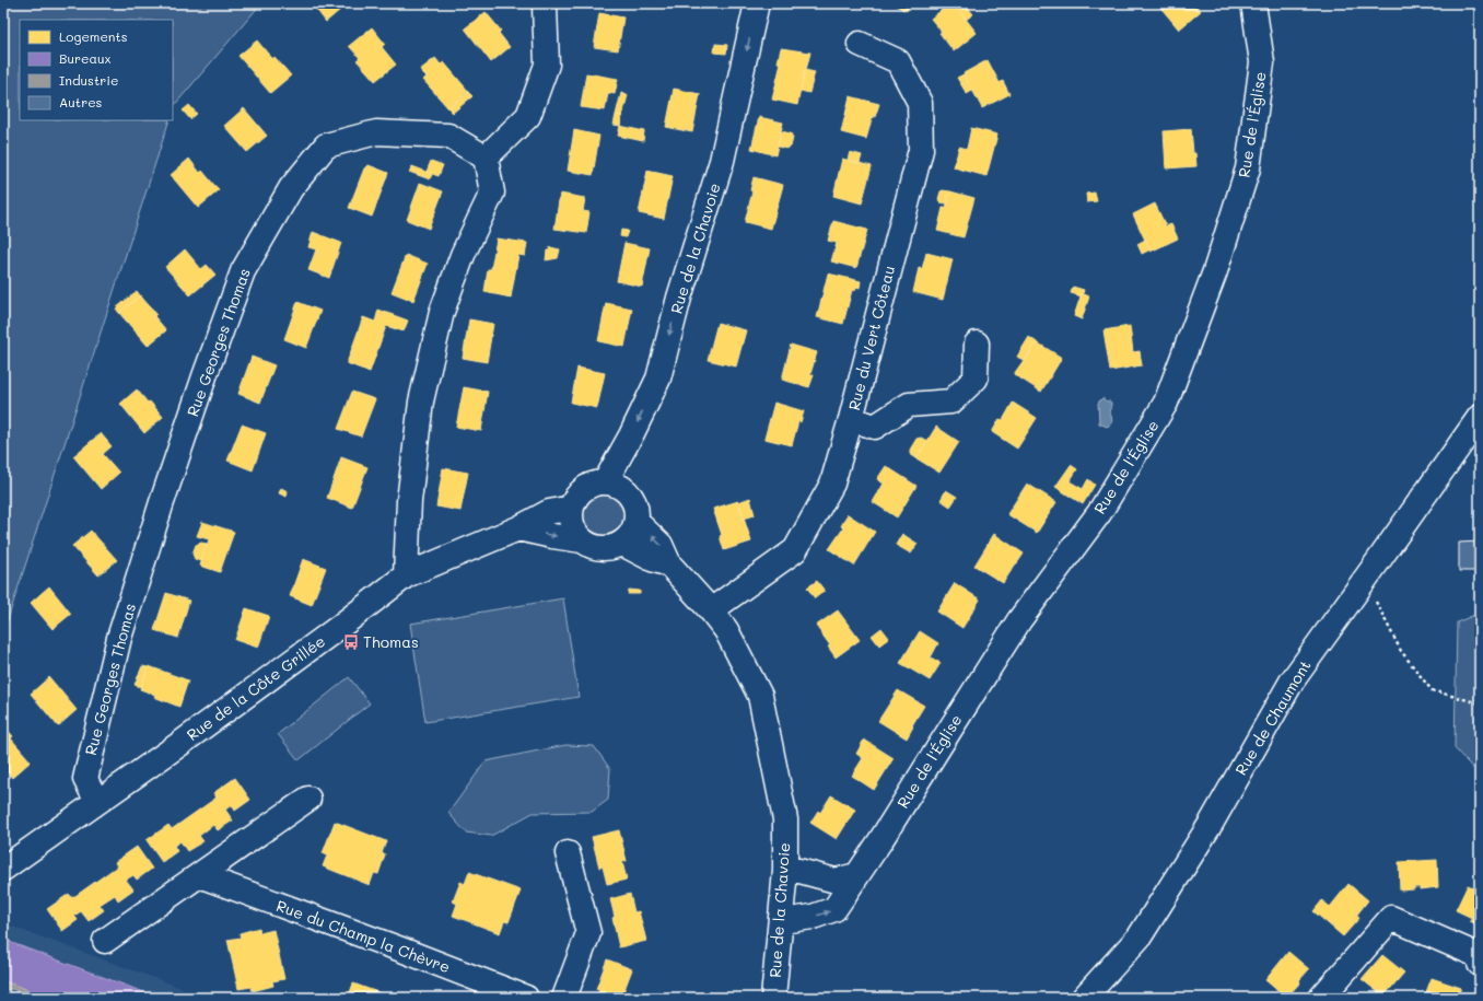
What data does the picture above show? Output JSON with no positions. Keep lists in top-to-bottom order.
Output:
{
  "streets": {
    "street": [
      "Rue de l'Église",
      "Rue de la Chavoie",
      "Rue du Vert Côteau",
      "Rue Georges Thomas",
      "Rue de la Côte Grillée",
      "Rue de Chaumont",
      "Rue du Champ la Chèvre"
    ]
  },
  "crossings": [
    ["Rue de l'Église", "Rue de la Chavoie"],
    ["Rue de la Chavoie", "Rue du Vert Côteau"],
    ["Rue de la Chavoie", "Rue de la Côte Grillée"],
    ["Rue Georges Thomas", "Rue de la Côte Grillée"]
  ],
  "places": {
    "bus stop": ["Thomas"]
  },
  "legend": [
    "Logements",
    "Bureaux",
    "Industrie",
    "Autres"
  ]
}
